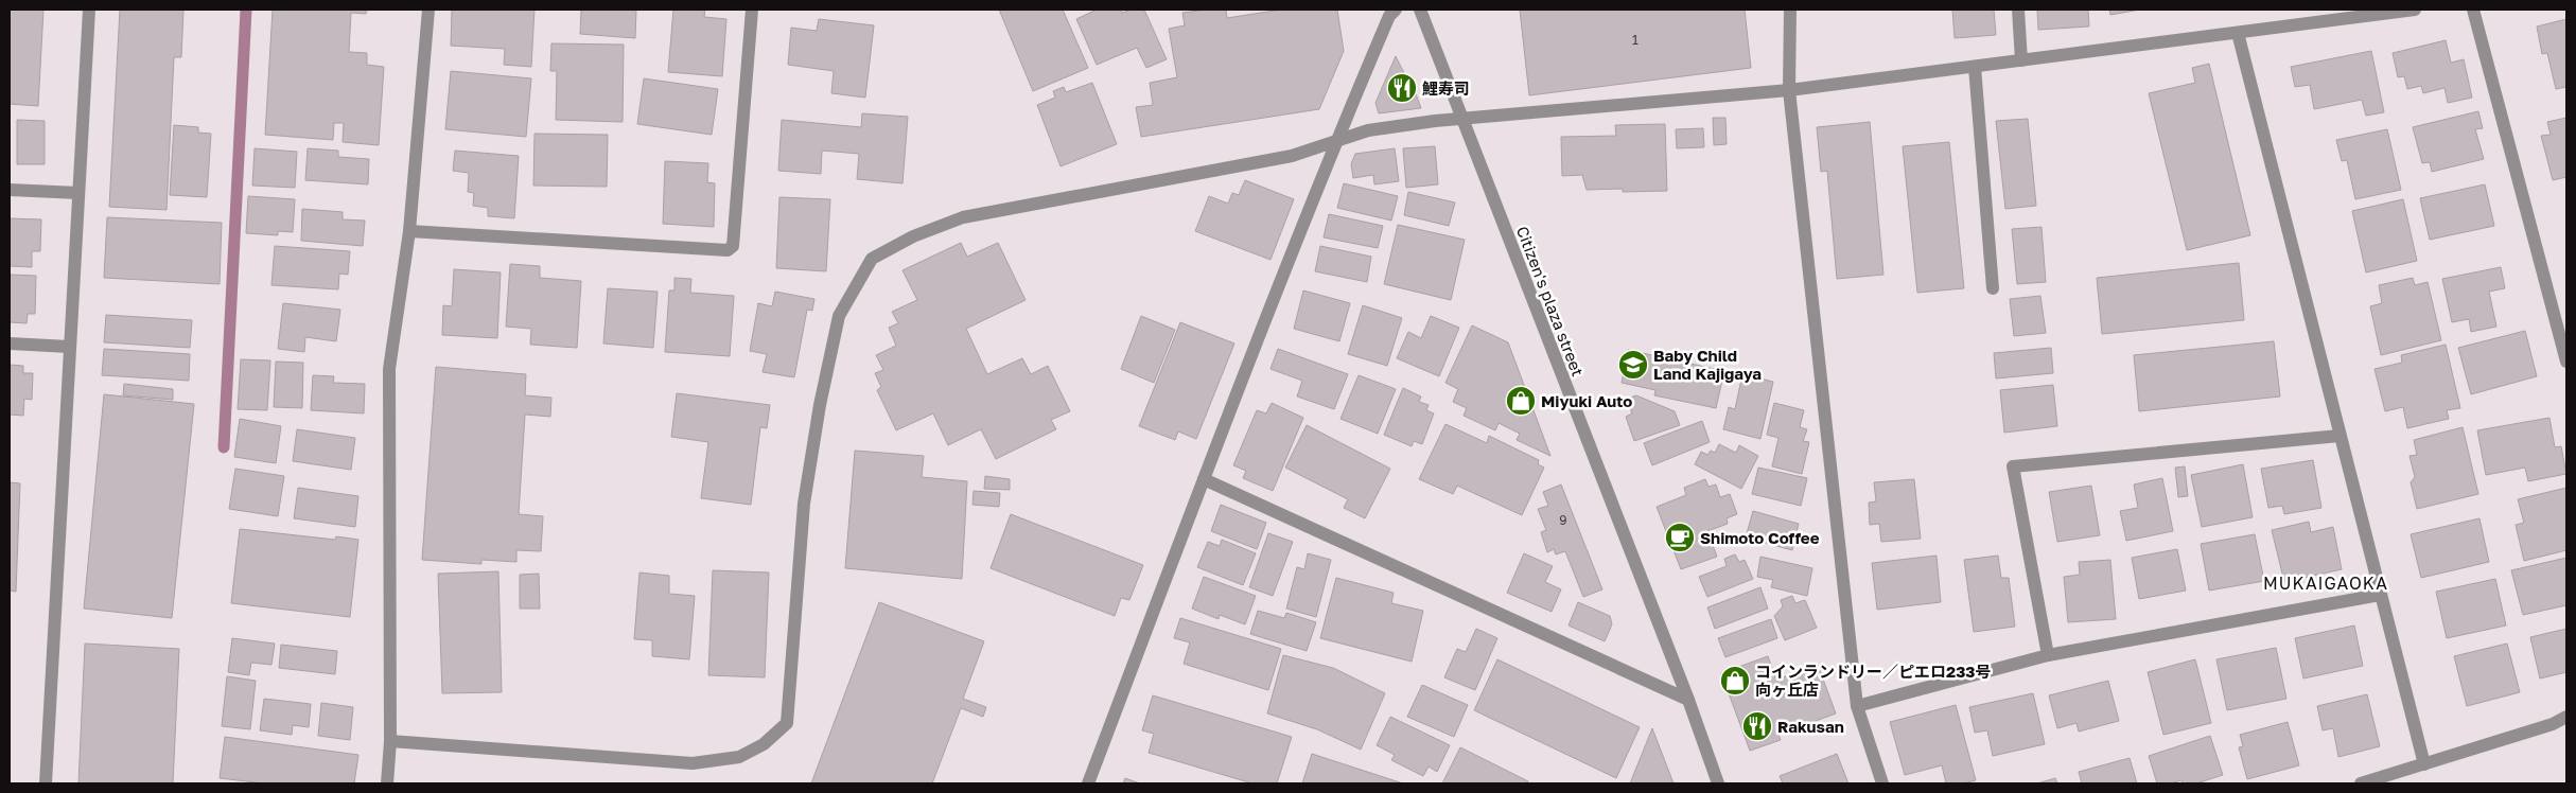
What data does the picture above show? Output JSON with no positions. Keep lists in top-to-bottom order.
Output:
{
  "streets": {
    "street": ["Citizen's plaza street"]
  },
  "districts": ["MUKAIGAOKA"],
  "places": {
    "restaurant": ["鯉寿司", "Rakusan"],
    "school or university": ["Baby Child Land Kajigaya"],
    "shop": ["Miyuki Auto", "コインランドリー／ピエロ233号 向ヶ丘店"],
    "cafe": ["Shimoto Coffee"]
  },
  "house_numbers": ["1", "9"]
}
